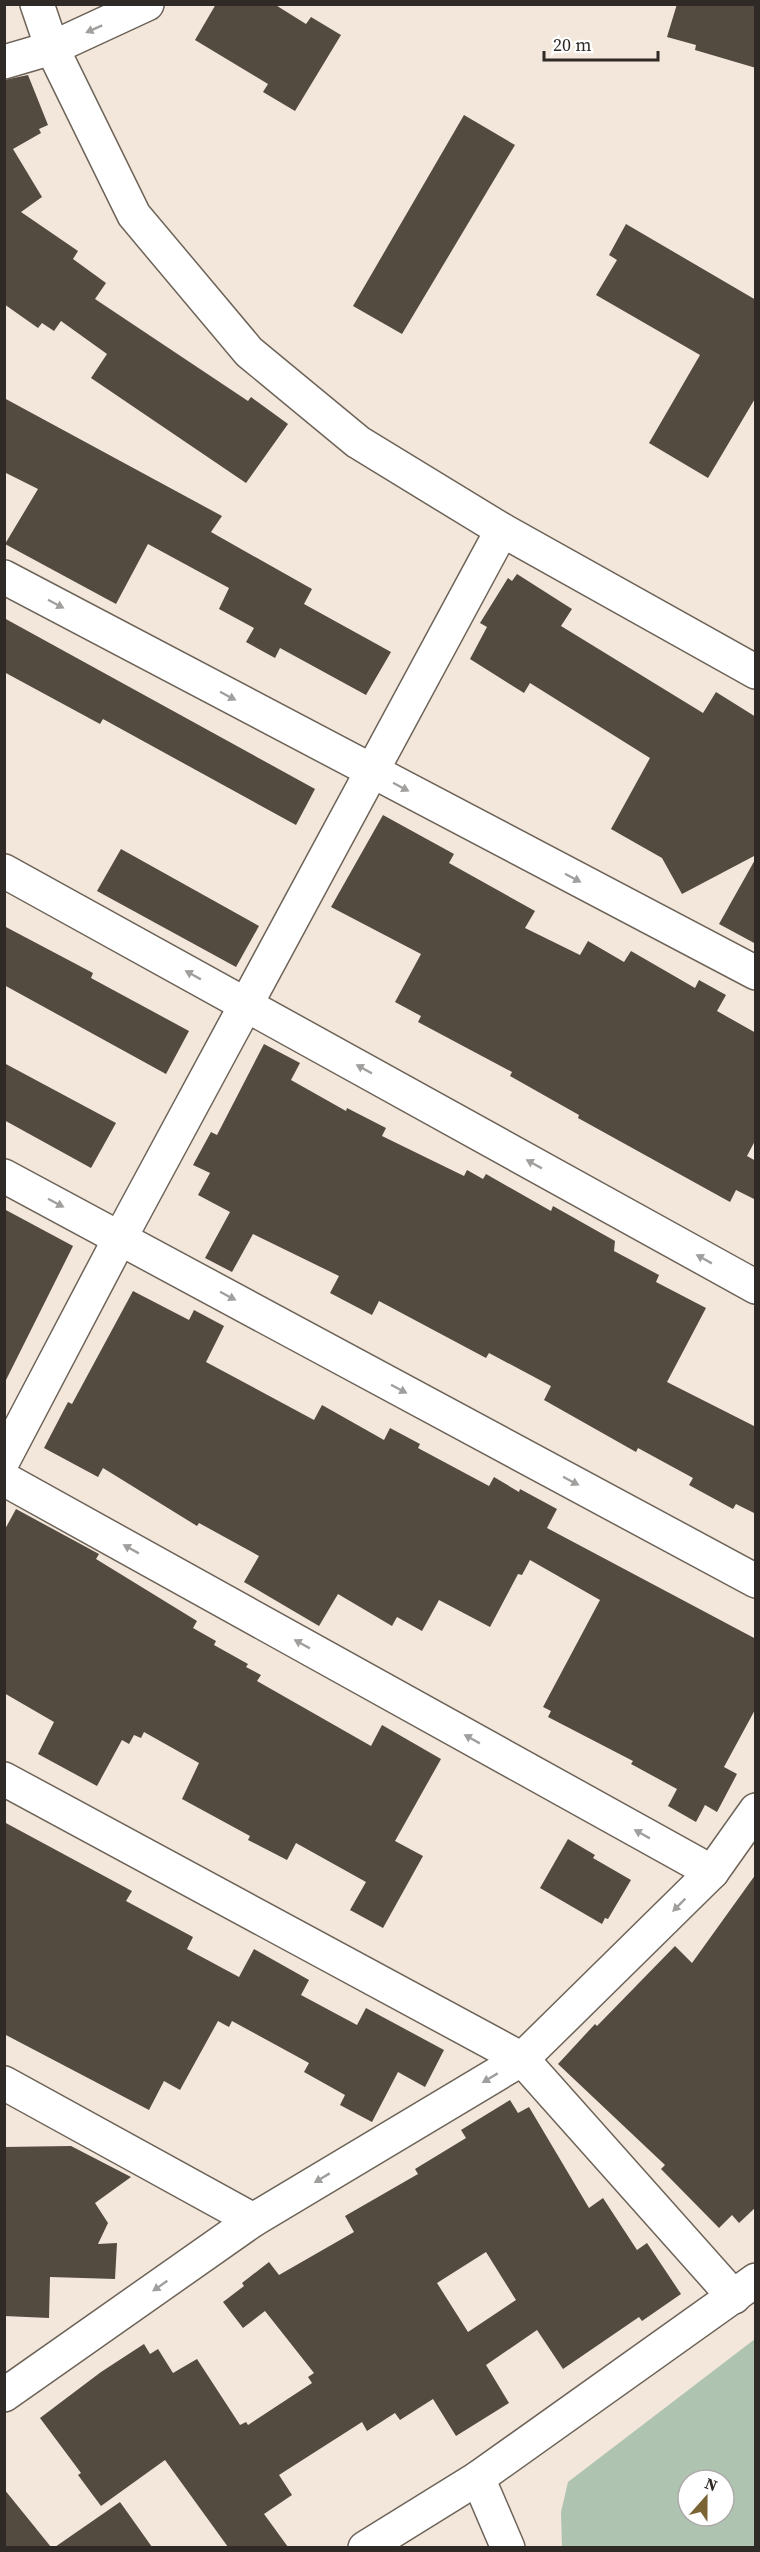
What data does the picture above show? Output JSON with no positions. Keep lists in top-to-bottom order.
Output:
{
  "scale_bar": "20 m",
  "north": "top"
}
